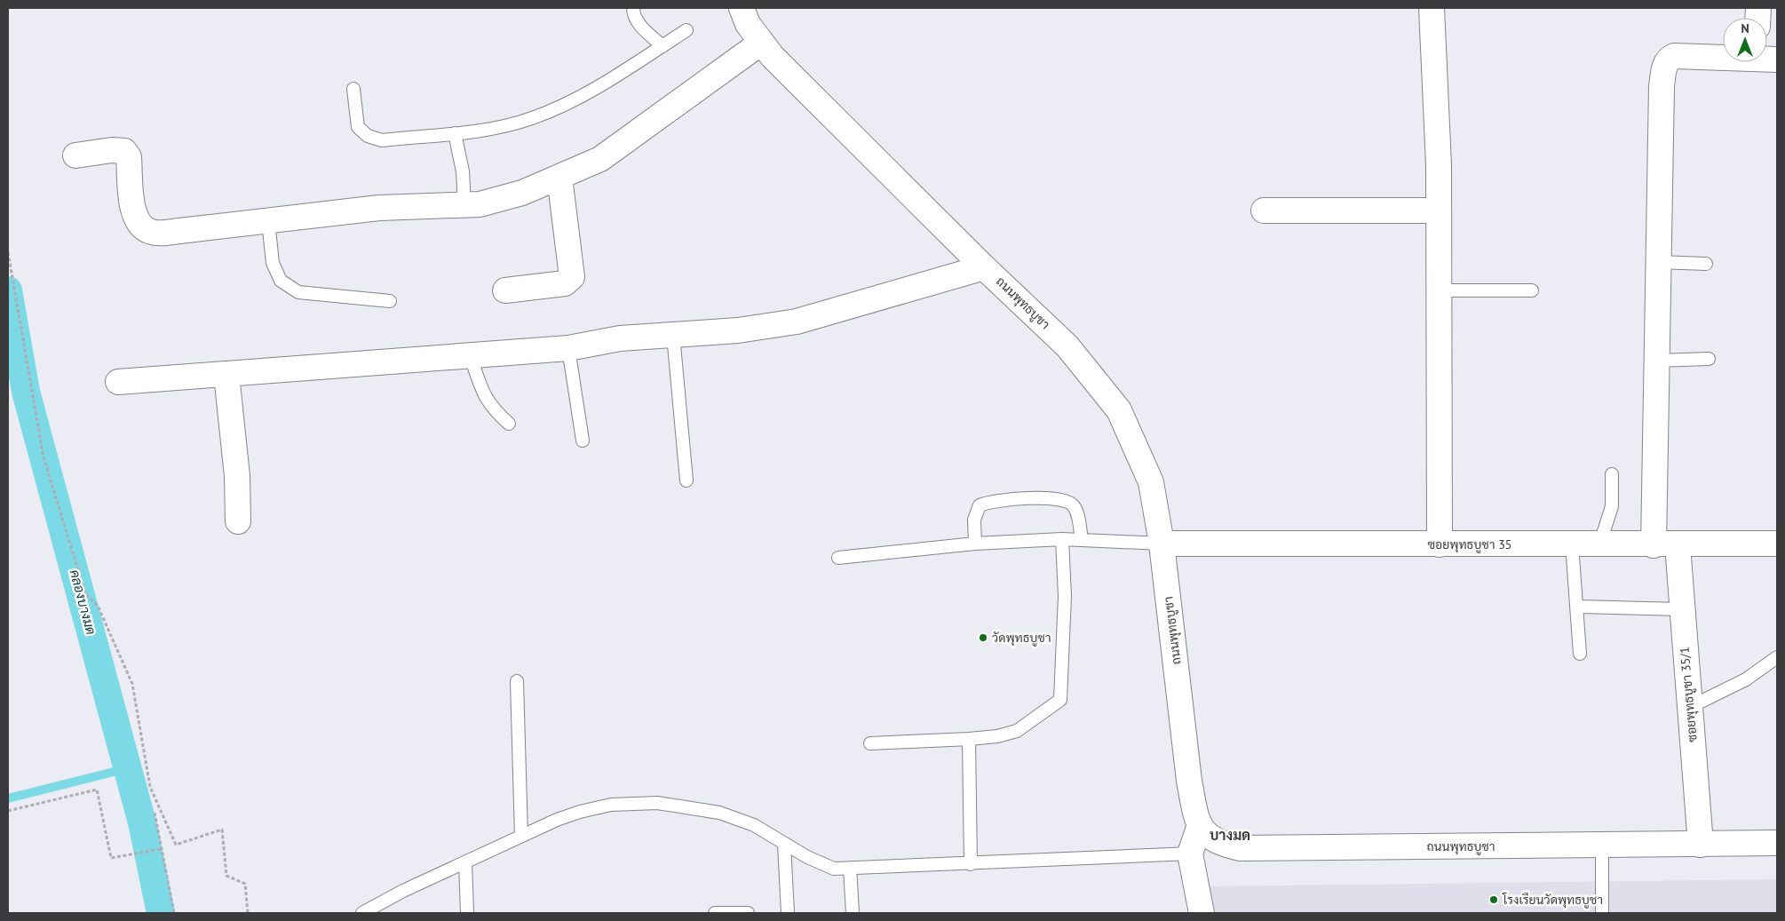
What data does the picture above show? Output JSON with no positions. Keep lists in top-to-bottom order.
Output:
{
  "streets": {
    "street": ["ถนนพุทธบูชา", "ซอยพุทธบูชา 35", "ซอยพุทธบูชา 35/1"]
  },
  "crossings": [
    ["ถนนพุทธบูชา", "ซอยพุทธบูชา 35"],
    ["ถนนพุทธบูชา", "ซอยพุทธบูชา 35/1"],
    ["ซอยพุทธบูชา 35", "ซอยพุทธบูชา 35/1"]
  ],
  "districts": ["บางมด"],
  "water": ["คลองบางมด"],
  "places": ["วัดพุทธบูชา", "โรงเรียนวัดพุทธบูชา"],
  "north": "top"
}
